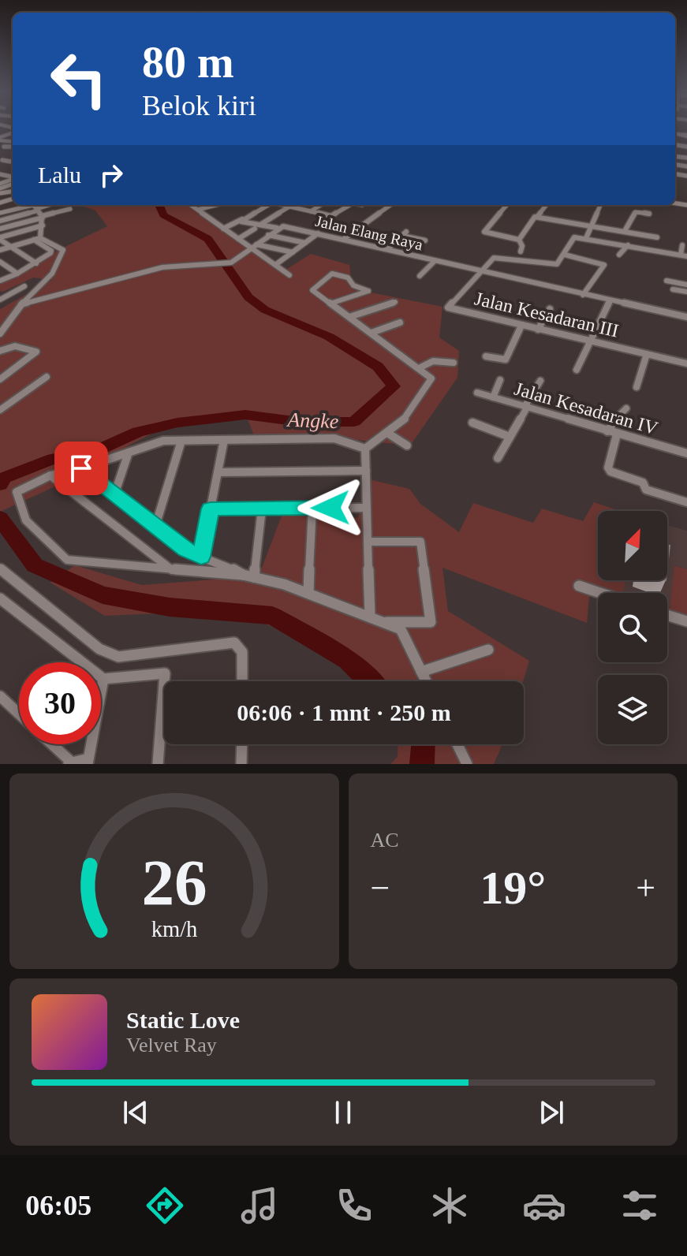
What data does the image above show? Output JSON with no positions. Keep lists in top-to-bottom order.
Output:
{
  "streets": {
    "street": ["Jalan Elang Raya", "Jalan Kesadaran III", "Jalan Kesadaran IV"]
  },
  "crossings": [
    ["Jalan Elang Raya", "Jalan Kesadaran III"]
  ],
  "water": ["Angke"],
  "north": "top right",
  "page": {
    "turn": ["80 m", "Belok kiri"],
    "then": "Lalu",
    "limit": "30",
    "trip": "06:06 · 1 mnt · 250 m",
    "tile": "AC",
    "heat": ["−", "19°", "+"],
    "song": ["Static Love", "Velvet Ray"],
    "tabs": "06:05",
    "gauge": ["26", "km/h"]
  }
}
